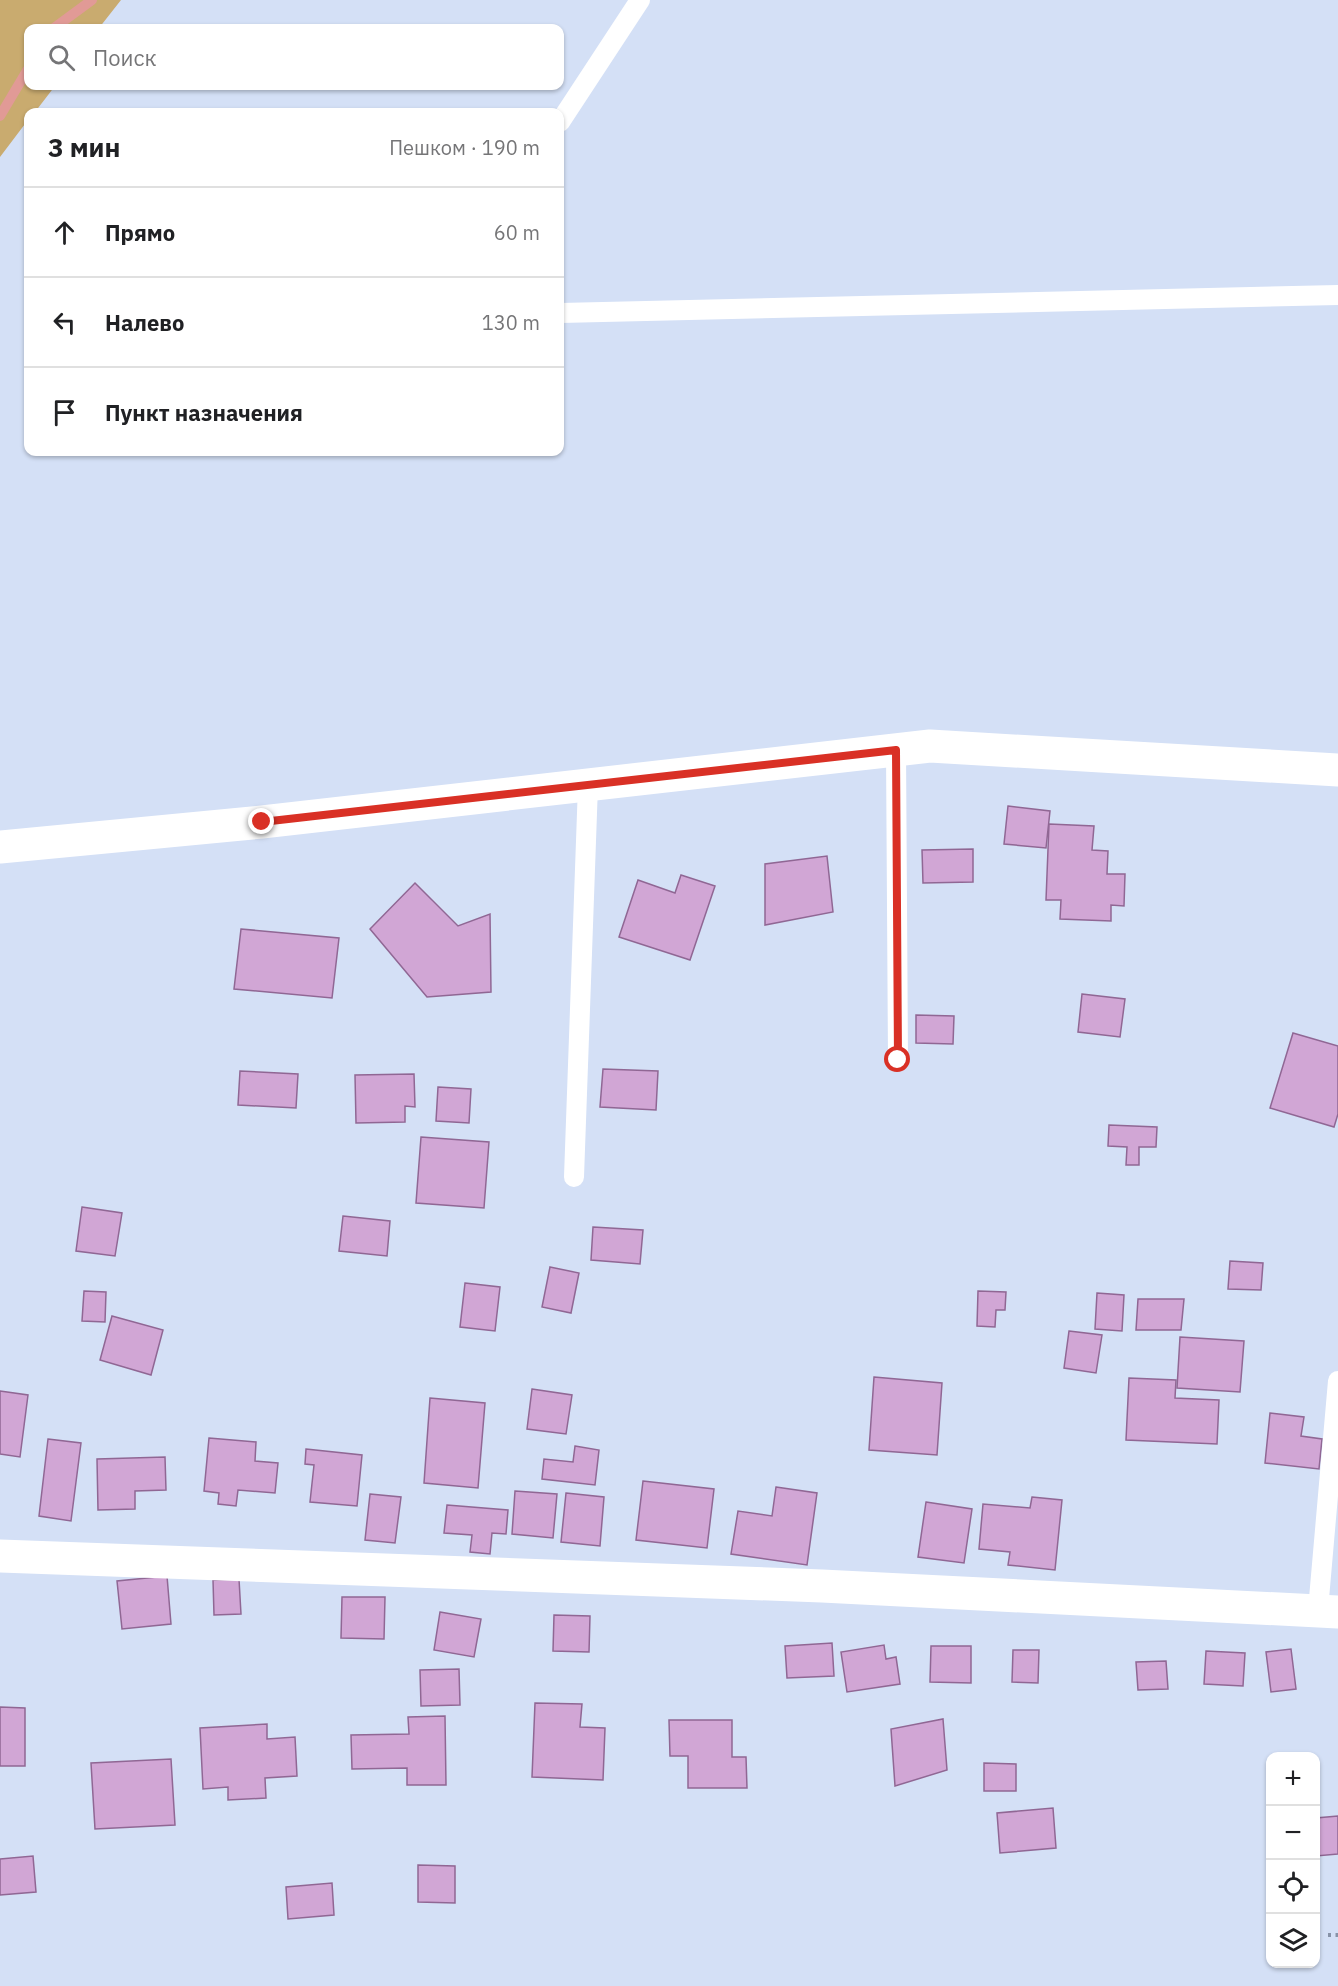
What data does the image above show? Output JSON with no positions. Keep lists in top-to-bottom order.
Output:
{
  "page": {
    "search": "Поиск",
    "heading": ["3 мин", "Пешком · 190 m"],
    "list": [
      ["Прямо", "60 m"],
      ["Налево", "130 m"],
      "Пункт назначения"
    ],
    "map_buttons": ["+", "−"]
  }
}
